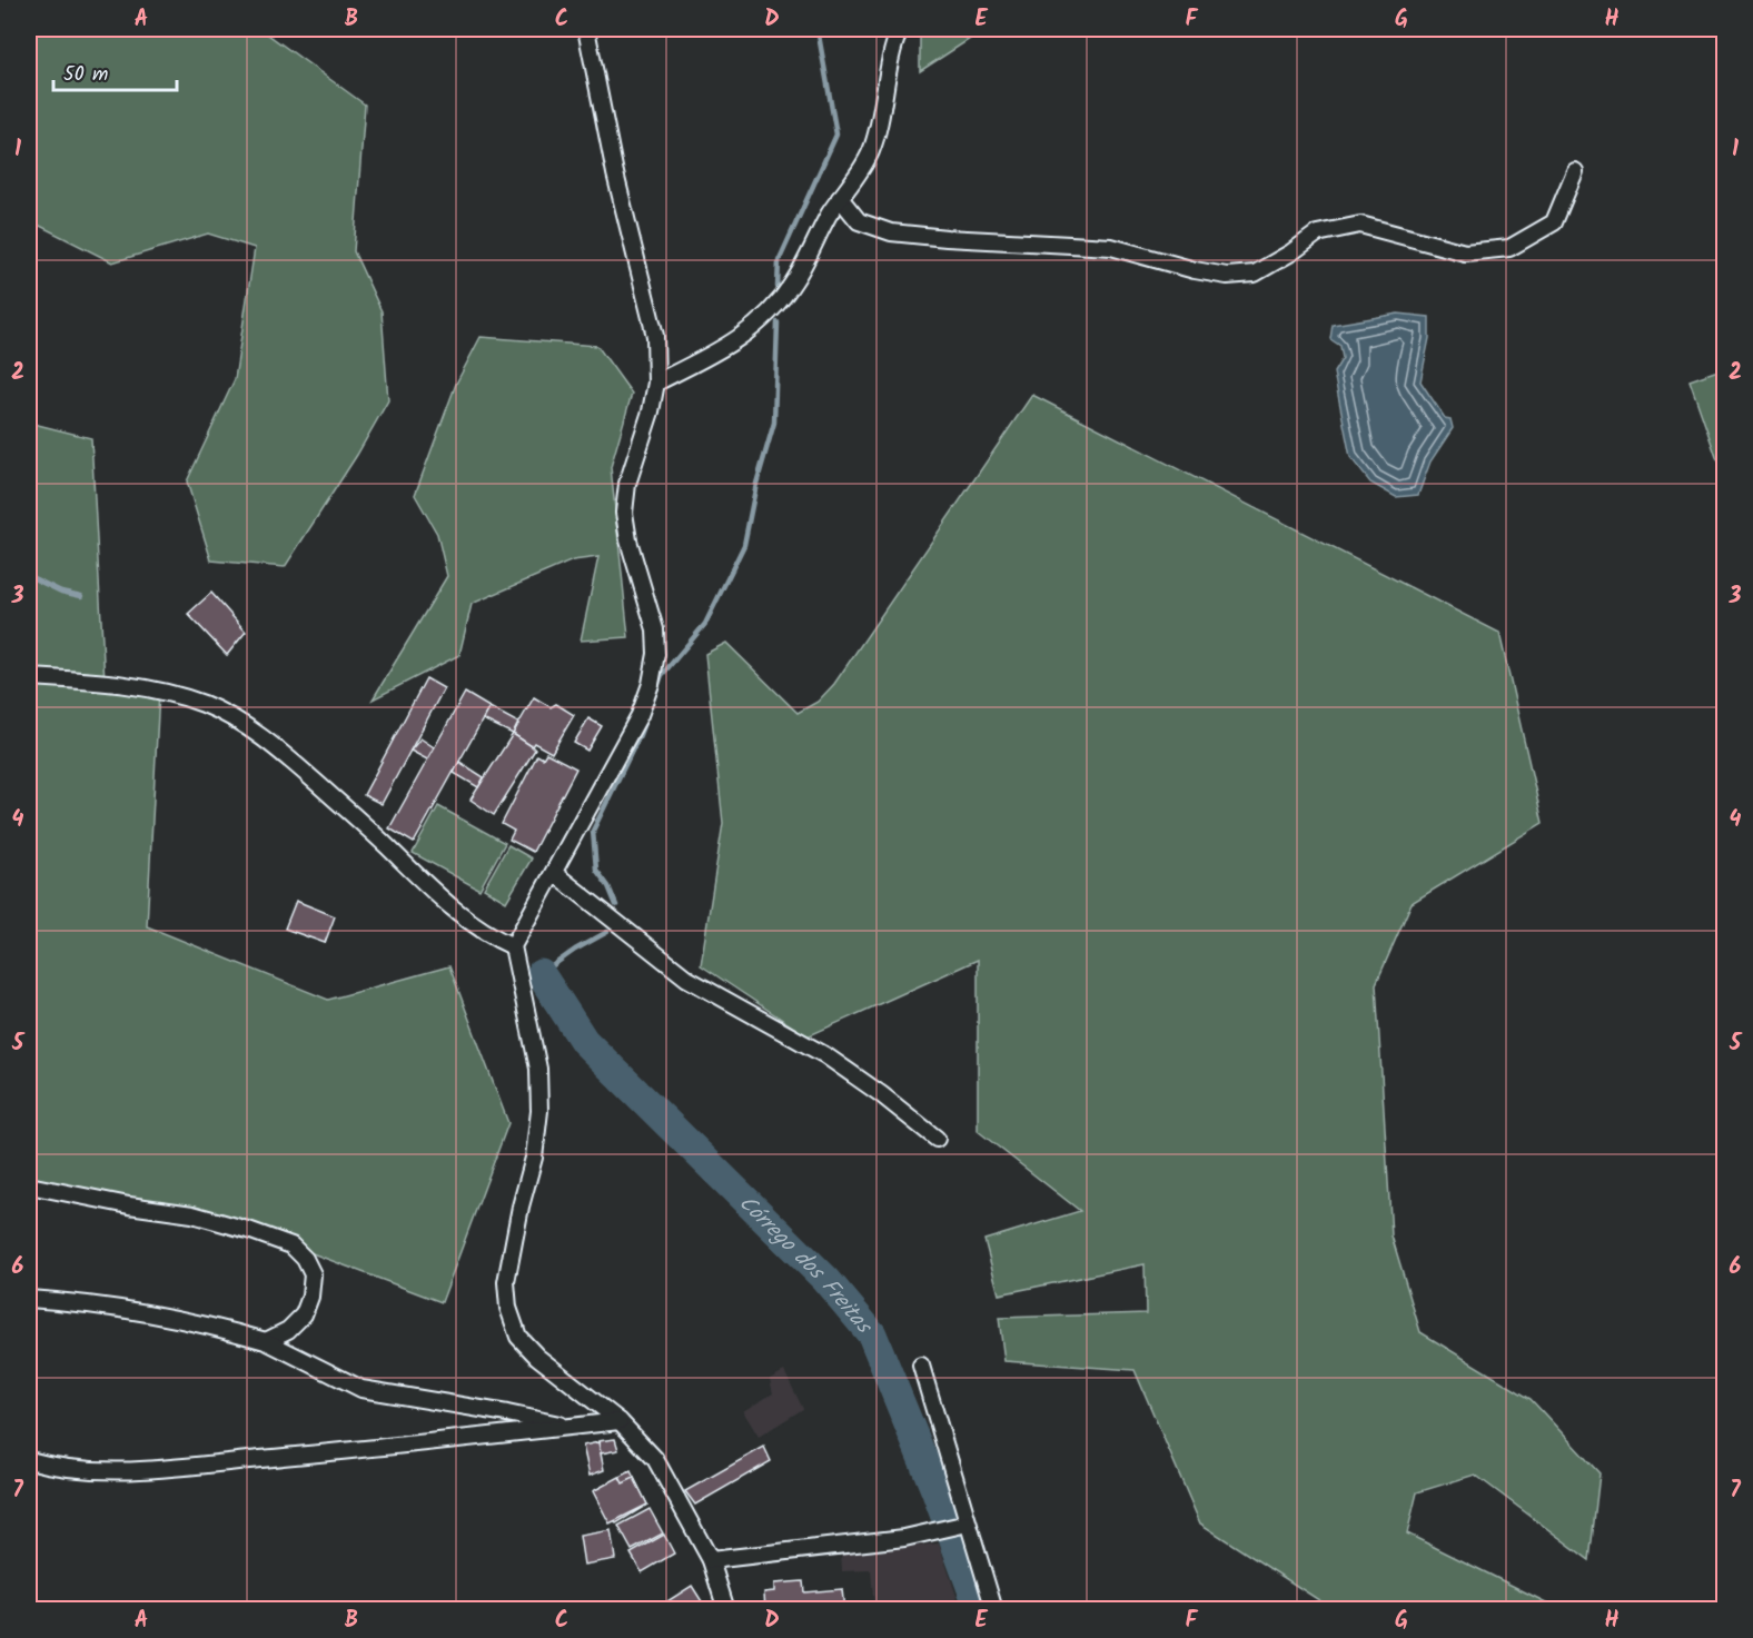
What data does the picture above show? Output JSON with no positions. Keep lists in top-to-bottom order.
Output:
{
  "water": ["Córrego dos Freitas"],
  "scale_bar": "50 m",
  "grid": {
    "columns": [
      "A",
      "B",
      "C",
      "D",
      "E",
      "F",
      "G",
      "H"
    ],
    "rows": [
      "1",
      "2",
      "3",
      "4",
      "5",
      "6",
      "7"
    ]
  }
}
